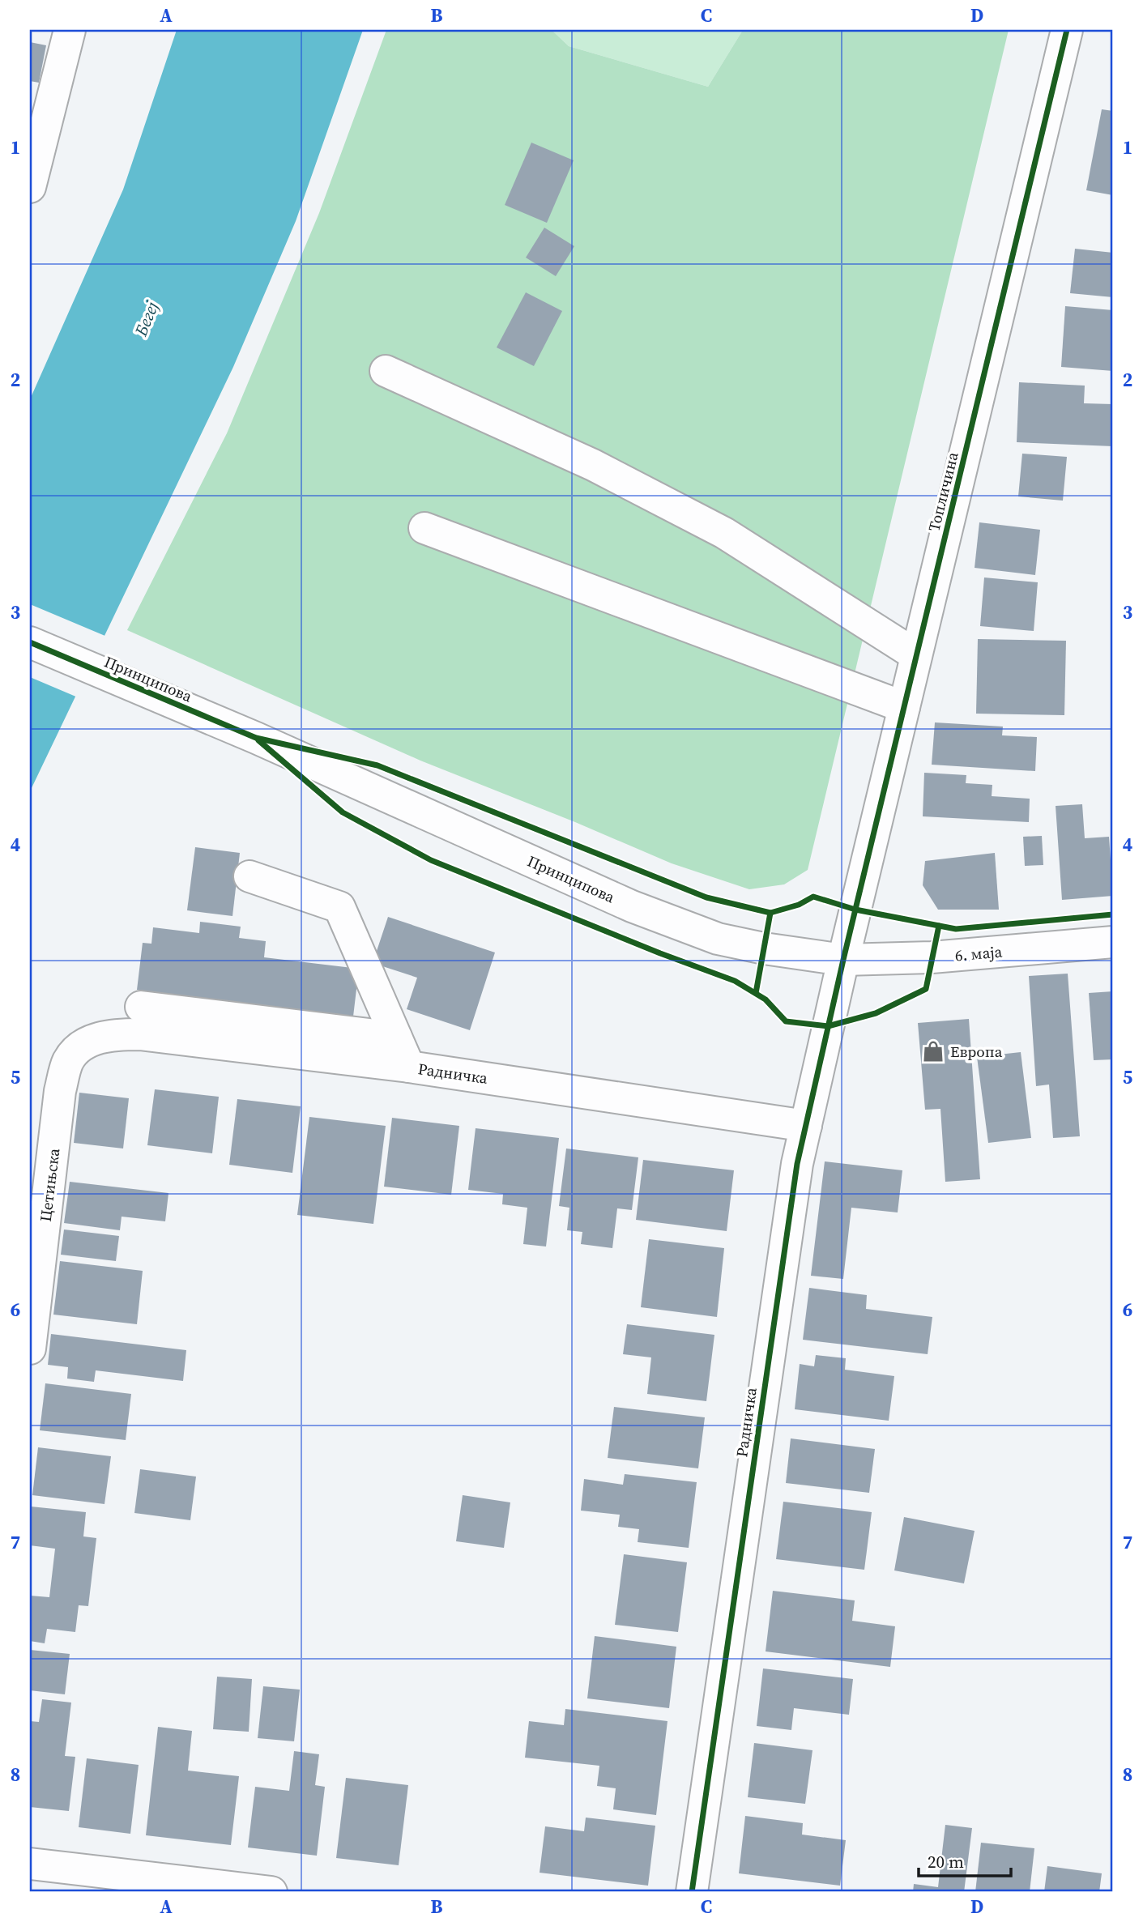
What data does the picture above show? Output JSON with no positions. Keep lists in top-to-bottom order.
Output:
{
  "streets": {
    "street": [
      "Топличина",
      "Принципова",
      "6. маја",
      "Радничка",
      "Цетињска"
    ]
  },
  "crossings": [
    ["Топличина", "Принципова"],
    ["Топличина", "6. маја"],
    ["Топличина", "Радничка"],
    ["Принципова", "6. маја"],
    ["Принципова", "Радничка"],
    ["6. маја", "Радничка"],
    ["Радничка", "Цетињска"]
  ],
  "water": ["Бегеј"],
  "places": {
    "shop": ["Европа"]
  },
  "scale_bar": "20 m",
  "grid": {
    "columns": [
      "A",
      "B",
      "C",
      "D"
    ],
    "rows": [
      "1",
      "2",
      "3",
      "4",
      "5",
      "6",
      "7",
      "8"
    ]
  }
}
